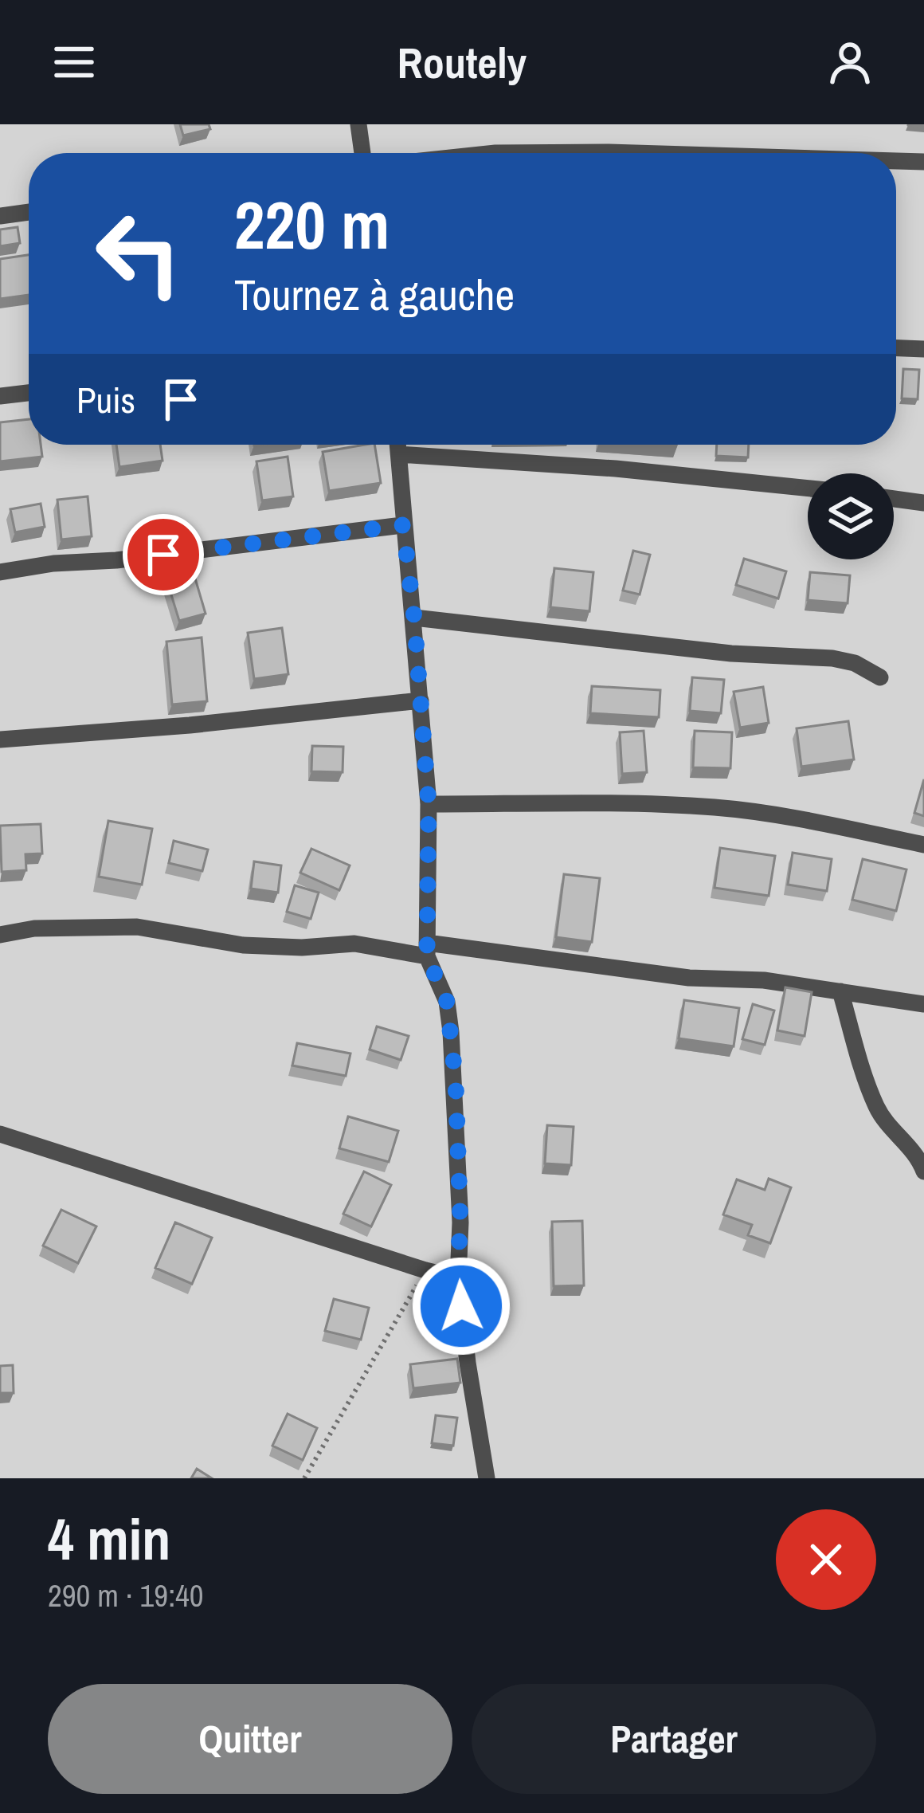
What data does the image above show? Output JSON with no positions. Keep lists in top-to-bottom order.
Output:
{
  "page": {
    "header": "Routely",
    "turn": ["220 m", "Tournez à gauche"],
    "then": "Puis",
    "heading": ["4 min", "290 m · 19:40"],
    "buttons": ["Quitter", "Partager"]
  }
}
